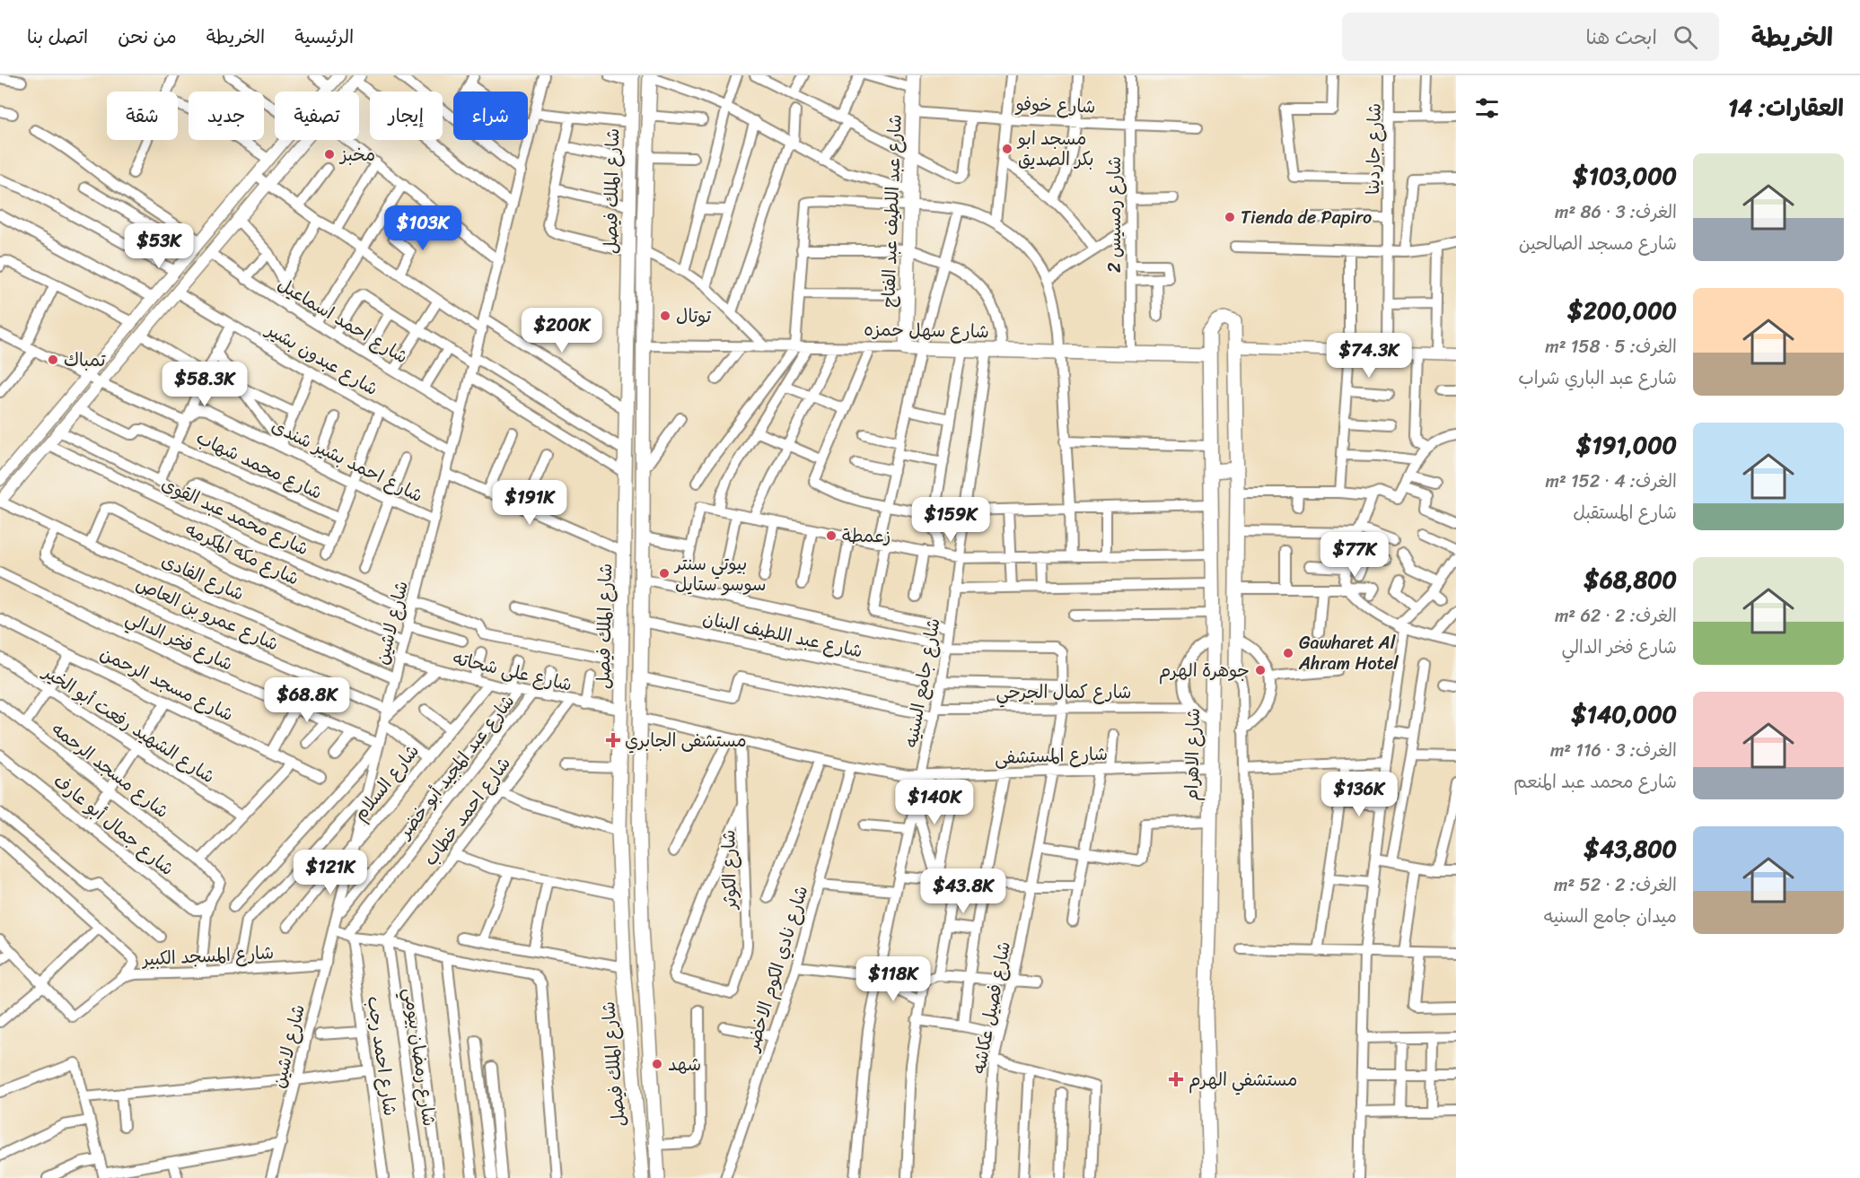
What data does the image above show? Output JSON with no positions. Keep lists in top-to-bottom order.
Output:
{
  "streets": {
    "main road": [
      "شارع الملك فيصل",
      "شارع عبد اللطيف عبد الفتاح",
      "شارع سهل حمزه",
      "شارع الاهرام"
    ],
    "street": [
      "شارع خوفو",
      "شارع جاردينا",
      "شارع رمسيس 2",
      "شارع احمد اسماعيل",
      "شارع عبدون بشير",
      "شارع احمد بشير شندى",
      "شارع محمد شهاب",
      "شارع محمد عبد القوى",
      "شارع مكه المكرمه",
      "شارع الفادى",
      "شارع عمرو بن العاص",
      "شارع لاشين",
      "شارع عبد اللطيف البنان",
      "شارع فخر الدالي",
      "شارع على شحاته",
      "شارع جامع السنيه",
      "شارع مسجد الرحمن",
      "شارع كمال الجرحي",
      "شارع الشهيد رفعت أبو الخير",
      "شارع المستشفى",
      "شارع عبد المجيد أبو خضر",
      "شارع مسجد الرحمه",
      "شارع السلام",
      "شارع احمد خطاب",
      "شارع جمال أبو عارف",
      "شارع الكوثر",
      "شارع المسجد الكبير",
      "شارع نادي الكوم الاخضر",
      "شارع فصيل عكاشه",
      "شارع احمد رجب",
      "شارع رمضان بيومي"
    ]
  },
  "crossings": [
    ["شارع خوفو", "شارع عبد اللطيف عبد الفتاح"],
    ["شارع خوفو", "شارع رمسيس 2"],
    ["شارع الملك فيصل", "شارع سهل حمزه"],
    ["شارع الملك فيصل", "شارع محمد عبد القوى"],
    ["شارع الملك فيصل", "شارع عبد اللطيف البنان"],
    ["شارع الملك فيصل", "شارع على شحاته"],
    ["شارع الملك فيصل", "شارع كمال الجرحي"],
    ["شارع الملك فيصل", "شارع المستشفى"],
    ["شارع عبد اللطيف عبد الفتاح", "شارع سهل حمزه"],
    ["شارع رمسيس 2", "شارع سهل حمزه"],
    ["شارع احمد اسماعيل", "شارع لاشين"],
    ["شارع سهل حمزه", "شارع جامع السنيه"],
    ["شارع سهل حمزه", "شارع الاهرام"],
    ["شارع عبدون بشير", "شارع لاشين"],
    ["شارع احمد بشير شندى", "شارع لاشين"],
    ["شارع محمد عبد القوى", "شارع لاشين"],
    ["شارع مكه المكرمه", "شارع الفادى"],
    ["شارع مكه المكرمه", "شارع لاشين"],
    ["شارع الفادى", "شارع عمرو بن العاص"],
    ["شارع الفادى", "شارع لاشين"],
    ["شارع عمرو بن العاص", "شارع لاشين"],
    ["شارع عمرو بن العاص", "شارع السلام"],
    ["شارع لاشين", "شارع فخر الدالي"],
    ["شارع لاشين", "شارع على شحاته"],
    ["شارع لاشين", "شارع السلام"],
    ["شارع لاشين", "شارع المسجد الكبير"],
    ["شارع على شحاته", "شارع عبد المجيد أبو خضر"],
    ["شارع على شحاته", "شارع السلام"],
    ["شارع على شحاته", "شارع احمد خطاب"],
    ["شارع جامع السنيه", "شارع كمال الجرحي"],
    ["شارع جامع السنيه", "شارع المستشفى"],
    ["شارع جامع السنيه", "شارع فصيل عكاشه"],
    ["شارع كمال الجرحي", "شارع فصيل عكاشه"],
    ["شارع الاهرام", "شارع المستشفى"],
    ["شارع المستشفى", "شارع الكوثر"],
    ["شارع المستشفى", "شارع نادي الكوم الاخضر"],
    ["شارع المستشفى", "شارع فصيل عكاشه"],
    ["شارع عبد المجيد أبو خضر", "شارع احمد رجب"],
    ["شارع مسجد الرحمه", "شارع جمال أبو عارف"],
    ["شارع احمد خطاب", "شارع رمضان بيومي"]
  ],
  "places": {
    "other": [
      "مسجد ابو بكر الصديق",
      "مخبز",
      "Tienda de Papiro",
      "توتال",
      "تمباك",
      "زعمطة",
      "بيوتي سنتر سوسو ستايل",
      "Gawharet Al Ahram Hotel",
      "جوهرة الهرم",
      "شهد"
    ],
    "health": ["مستشفى الجابري", "مستشفي الهرم"]
  },
  "page": {
    "header": "الخريطة",
    "search": "ابحث هنا",
    "nav": [
      "الرئيسية",
      "الخريطة",
      "من نحن",
      "اتصل بنا"
    ],
    "heading": "العقارات: 14",
    "chip": [
      "شراء",
      "إيجار",
      "تصفية",
      "جديد",
      "شقة"
    ],
    "list": [
      {
        "name": "$103,000",
        "note": "الغرف: 3 · 86 m² · شارع مسجد الصالحين"
      },
      {
        "name": "$200,000",
        "note": "الغرف: 5 · 158 m² · شارع عبد الباري شراب"
      },
      {
        "name": "$191,000",
        "note": "الغرف: 4 · 152 m² · شارع المستقبل"
      },
      {
        "name": "$68,800",
        "note": "الغرف: 2 · 62 m² · شارع فخر الدالي"
      },
      {
        "name": "$140,000",
        "note": "الغرف: 3 · 116 m² · شارع محمد عبد المنعم"
      },
      {
        "name": "$43,800",
        "note": "الغرف: 2 · 52 m² · ميدان جامع السنيه"
      }
    ],
    "price": [
      "$103K",
      "$53K",
      "$200K",
      "$74.3K",
      "$58.3K",
      "$191K",
      "$159K",
      "$77K",
      "$68.8K",
      "$136K",
      "$140K",
      "$121K",
      "$43.8K",
      "$118K"
    ]
  }
}
